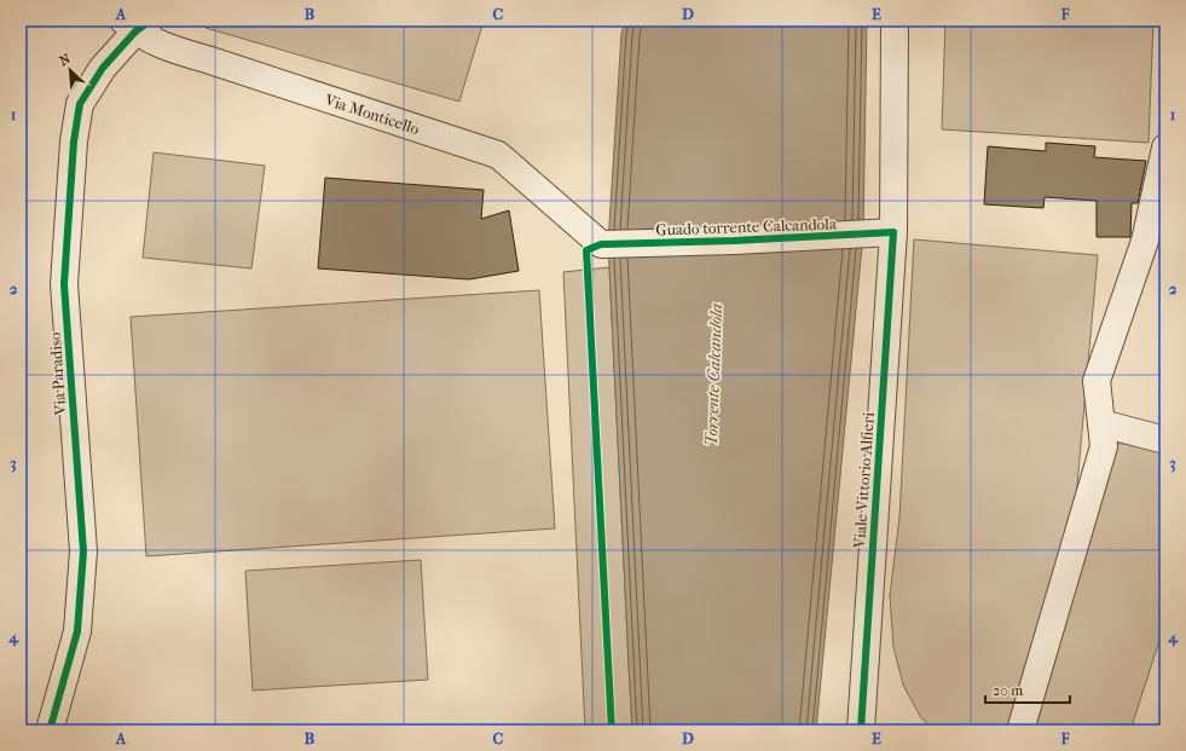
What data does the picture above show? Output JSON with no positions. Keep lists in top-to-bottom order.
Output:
{
  "streets": {
    "street": [
      "Via Monticello",
      "Guado torrente Calcandola",
      "Via Paradiso",
      "Viale Vittorio Alfieri"
    ]
  },
  "crossings": [
    ["Via Monticello", "Guado torrente Calcandola"],
    ["Via Monticello", "Via Paradiso"],
    ["Guado torrente Calcandola", "Viale Vittorio Alfieri"]
  ],
  "water": ["Torrente Calcandola"],
  "scale_bar": "20 m",
  "north": "top left",
  "grid": {
    "columns": [
      "A",
      "B",
      "C",
      "D",
      "E",
      "F"
    ],
    "rows": [
      "1",
      "2",
      "3",
      "4"
    ]
  }
}
